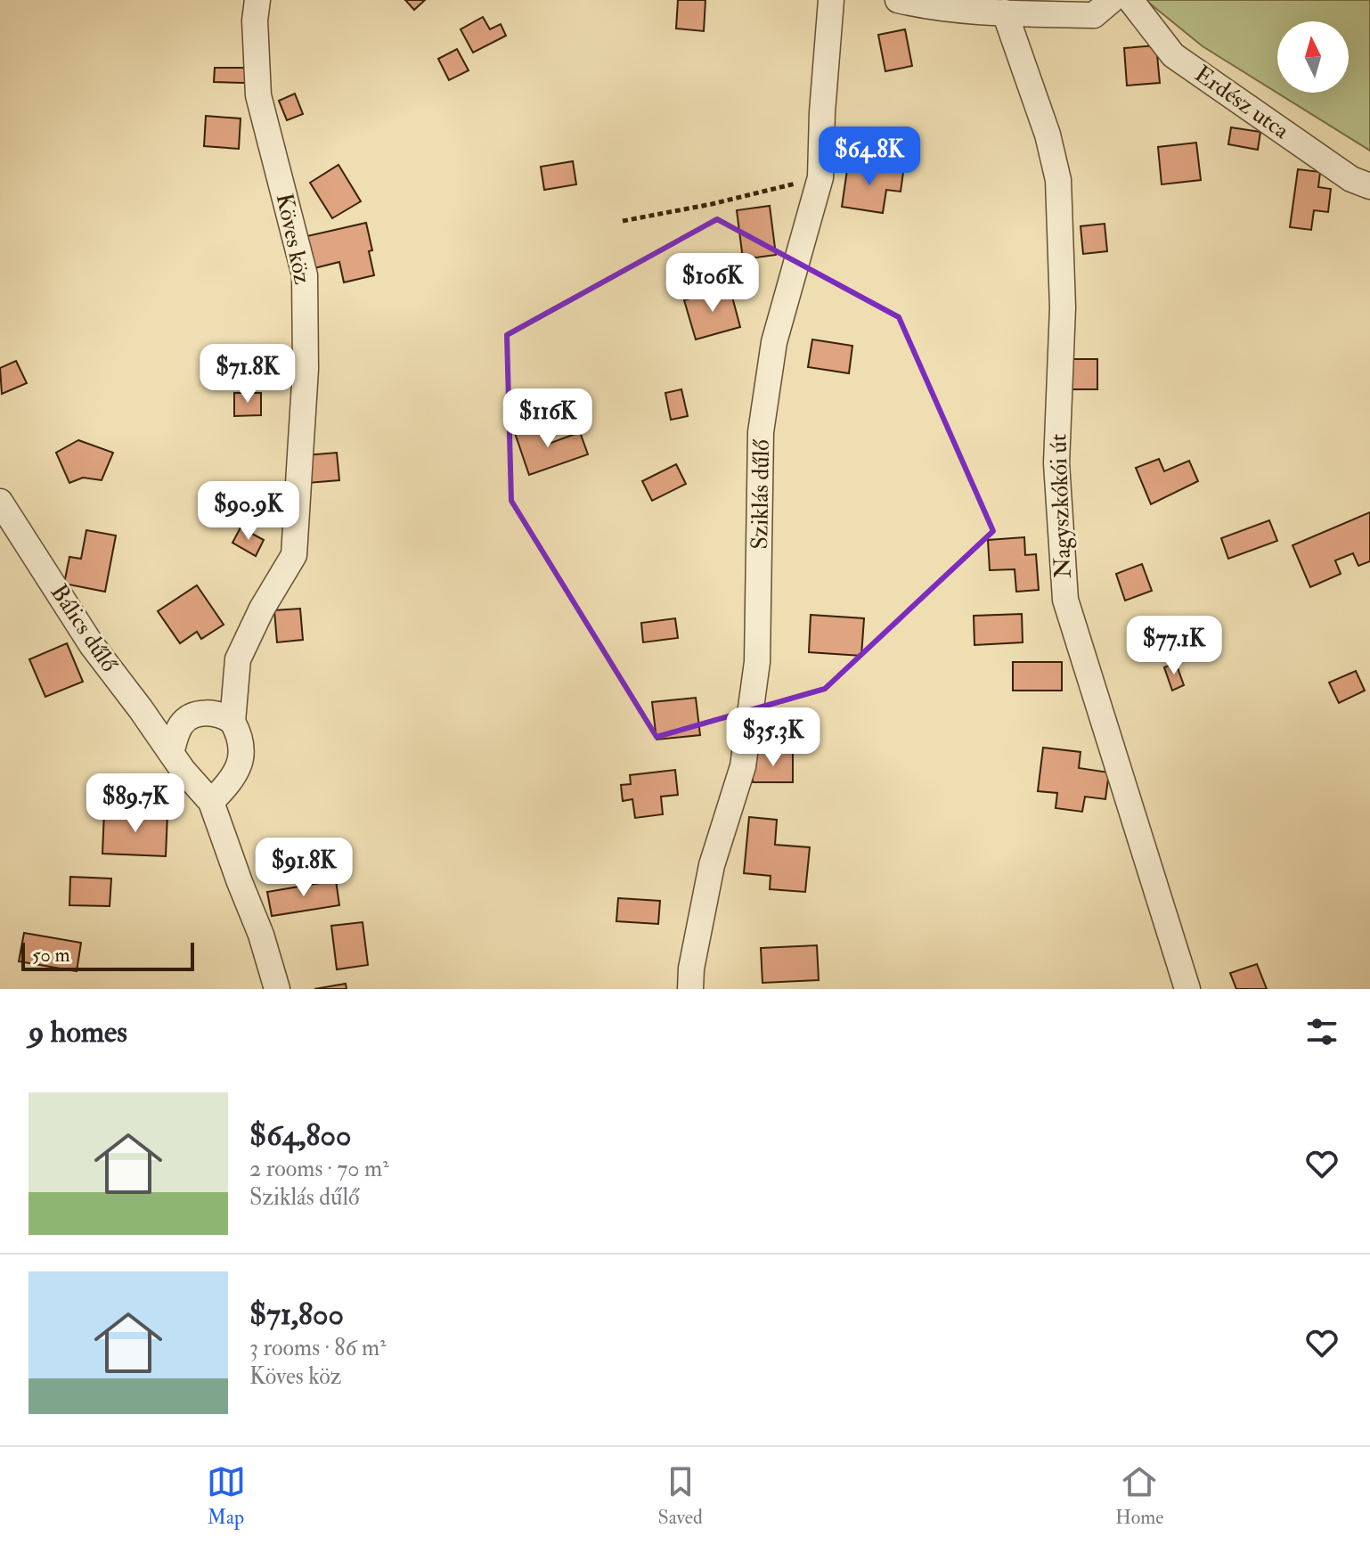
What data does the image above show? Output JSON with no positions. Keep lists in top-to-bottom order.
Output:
{
  "streets": {
    "street": [
      "Erdész utca",
      "Köves köz",
      "Sziklás dűlő",
      "Nagyszkókói út",
      "Bálics dűlő"
    ]
  },
  "crossings": [
    ["Köves köz", "Bálics dűlő"]
  ],
  "scale_bar": "50 m",
  "north": "top",
  "page": {
    "price": [
      "$64.8K",
      "$106K",
      "$71.8K",
      "$116K",
      "$90.9K",
      "$77.1K",
      "$35.3K",
      "$89.7K",
      "$91.8K"
    ],
    "scale": "50 m",
    "heading": "9 homes",
    "list": [
      {
        "name": "$64,800",
        "note": "2 rooms · 70 m² · Sziklás dűlő"
      },
      {
        "name": "$71,800",
        "note": "3 rooms · 86 m² · Köves köz"
      }
    ],
    "tabs": ["Map", "Saved", "Home"]
  }
}
